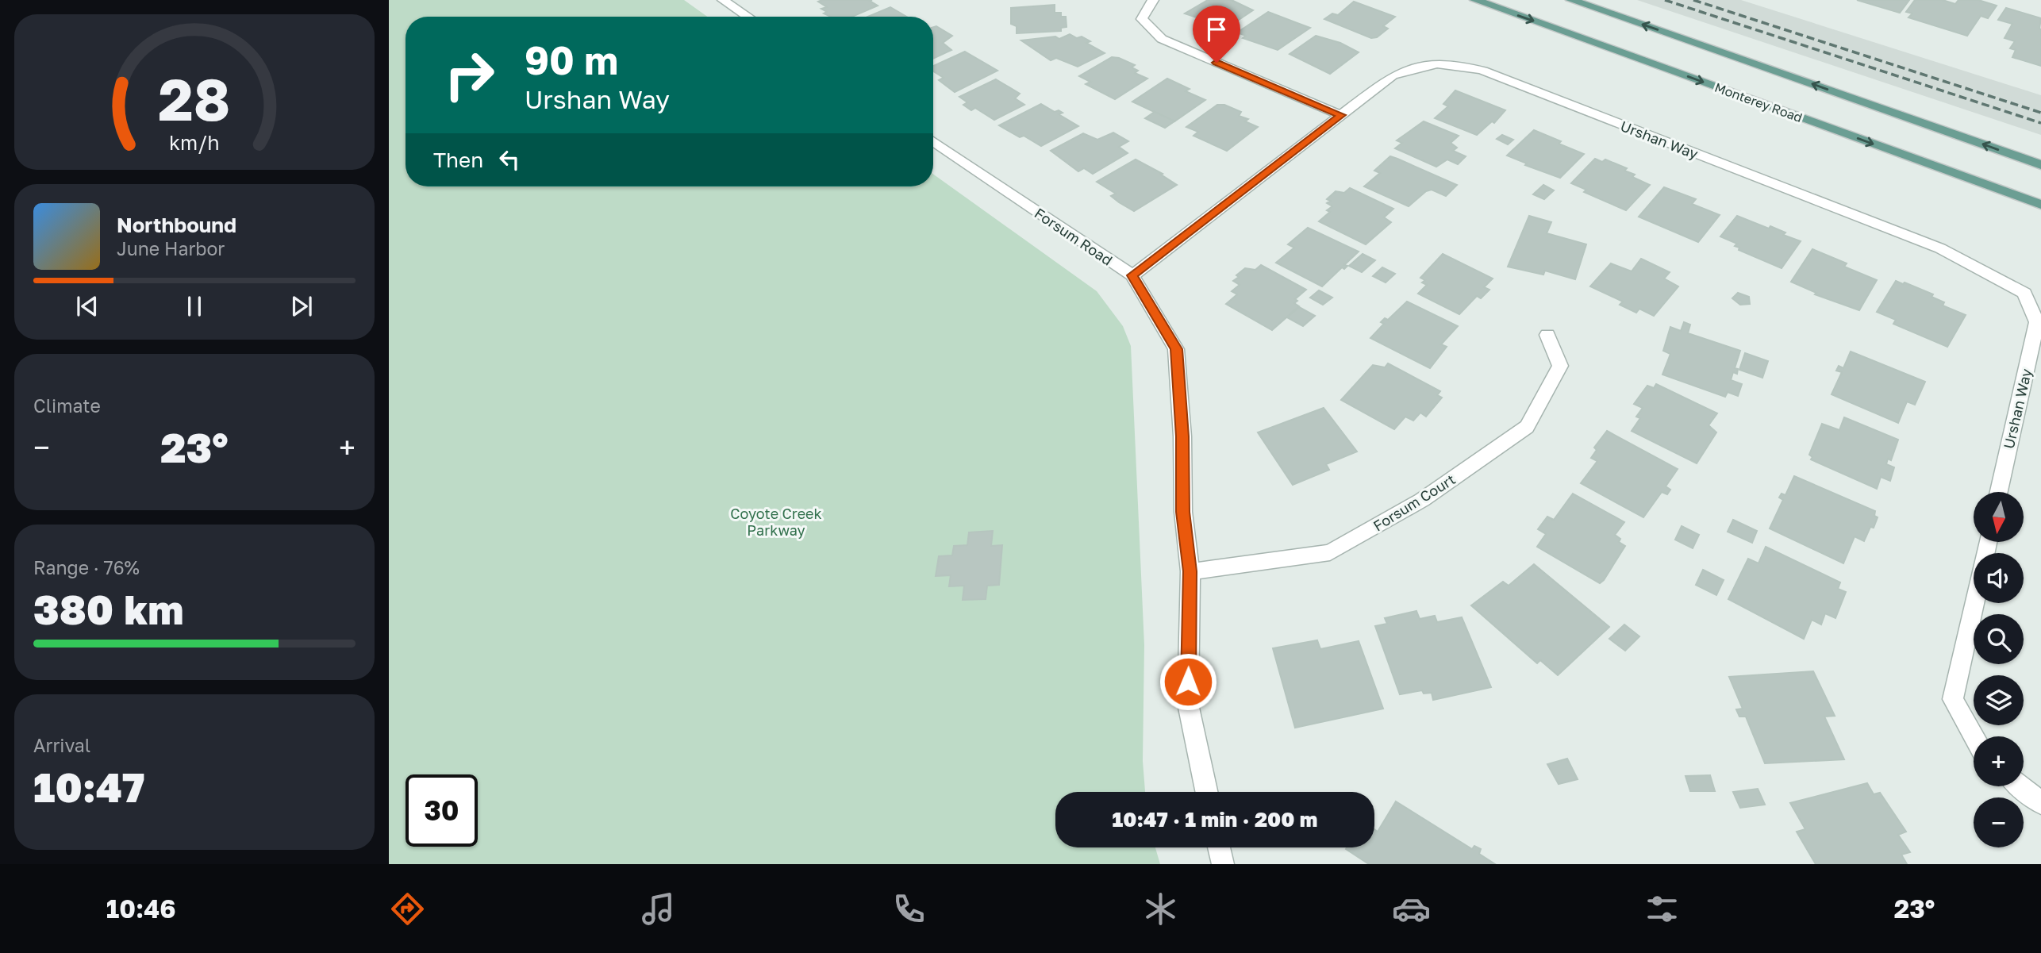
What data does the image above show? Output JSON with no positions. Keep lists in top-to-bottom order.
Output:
{
  "streets": {
    "main road": ["Monterey Road"],
    "street": ["Urshan Way", "Forsum Road", "Forsum Court"]
  },
  "crossings": [
    ["Urshan Way", "Forsum Road"],
    ["Forsum Road", "Forsum Court"]
  ],
  "parks": ["Coyote Creek Parkway"],
  "north": "bottom",
  "page": {
    "turn": ["90 m", "Urshan Way"],
    "then": "Then",
    "song": ["Northbound", "June Harbor"],
    "tile": [
      "Climate",
      ["Range · 76%", "380 km"],
      ["Arrival", "10:47"]
    ],
    "heat": ["−", "23°", "+"],
    "map_buttons": ["+", "−"],
    "limit": "30",
    "trip": "10:47 · 1 min · 200 m",
    "tabs": ["10:46", "23°"],
    "gauge": ["28", "km/h"]
  }
}
